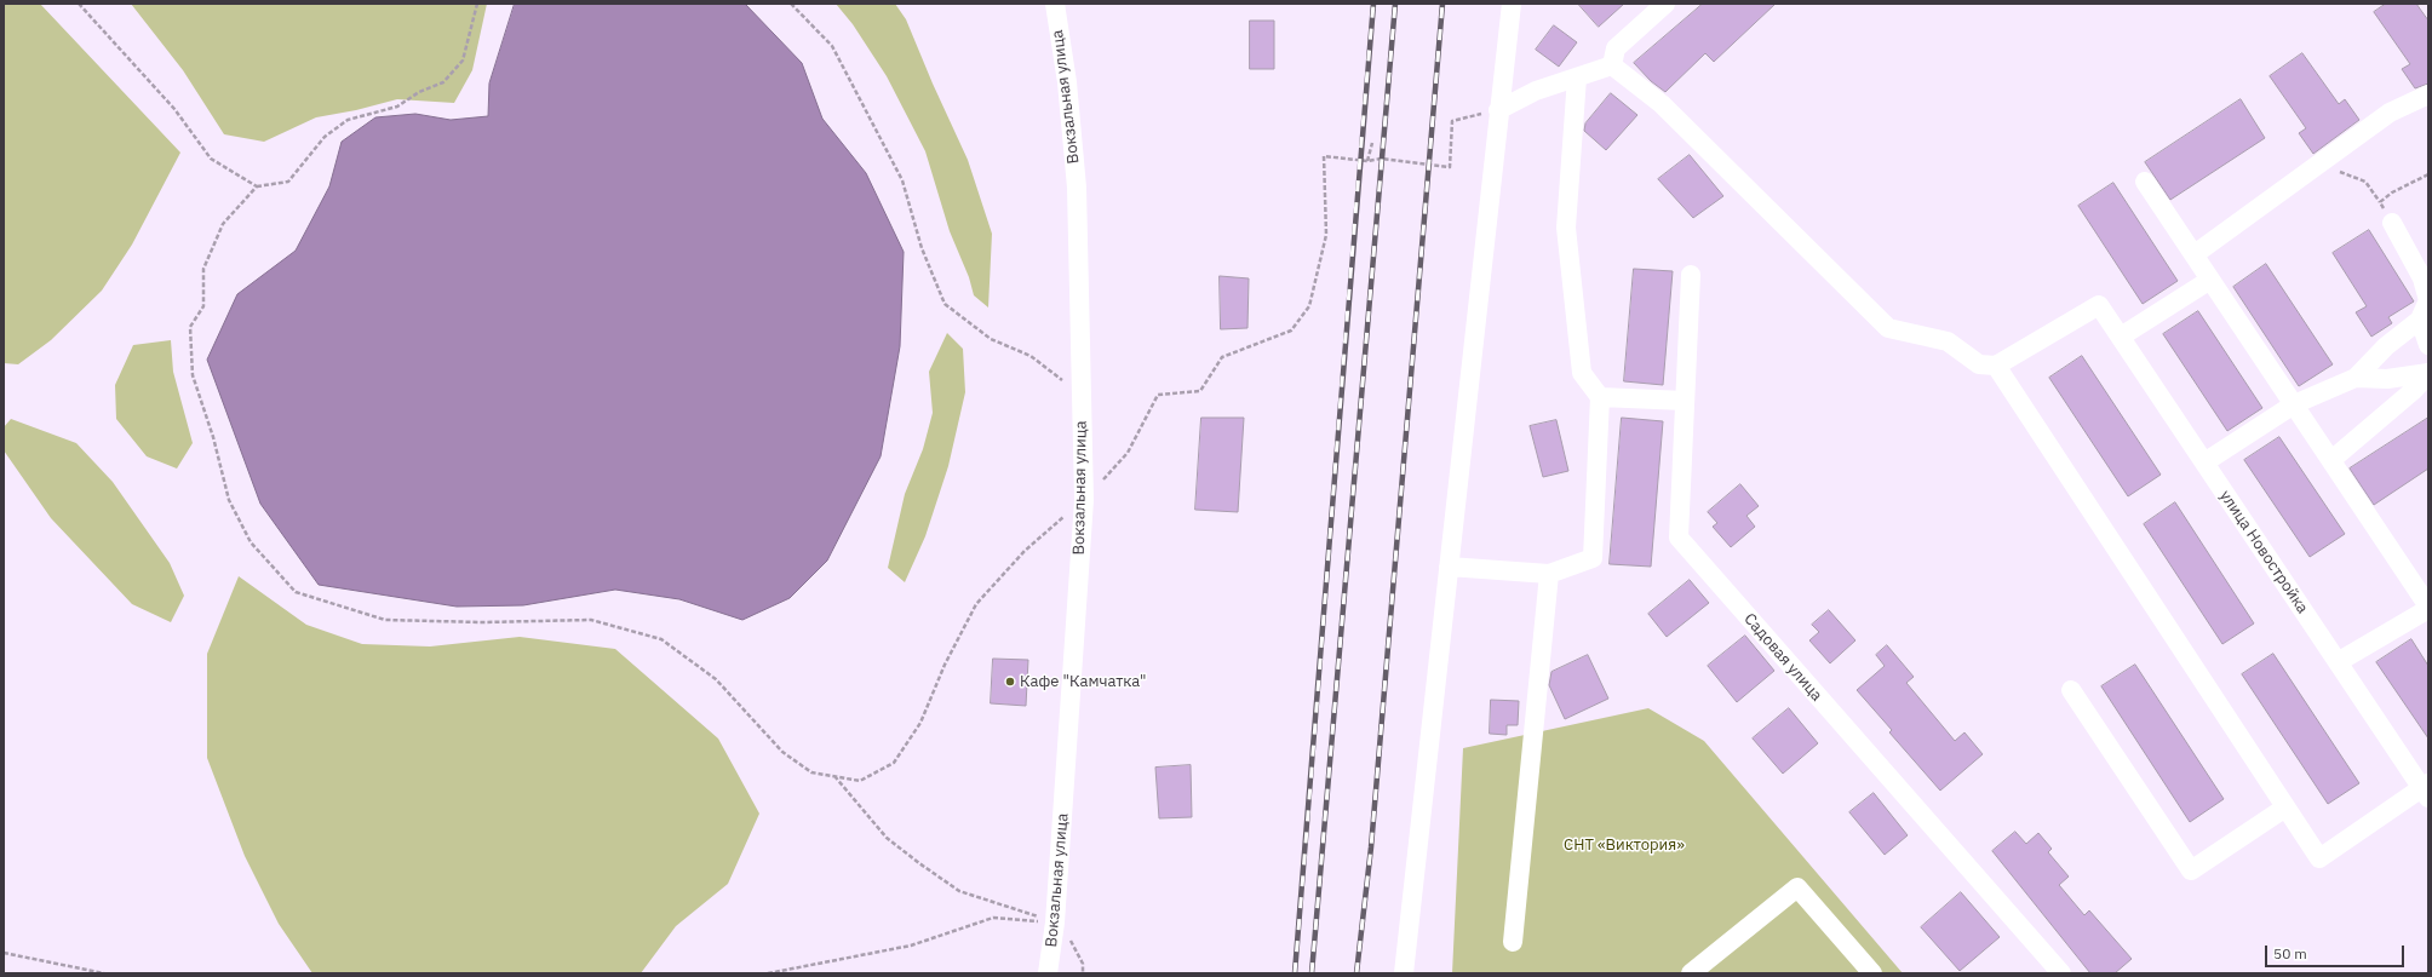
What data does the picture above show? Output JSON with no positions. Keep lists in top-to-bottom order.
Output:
{
  "streets": {
    "street": ["Вокзальная улица", "улица Новостройка", "Садовая улица"]
  },
  "parks": ["СНТ «Виктория»"],
  "places": ["Кафе \"Камчатка\""],
  "scale_bar": "50 m"
}
